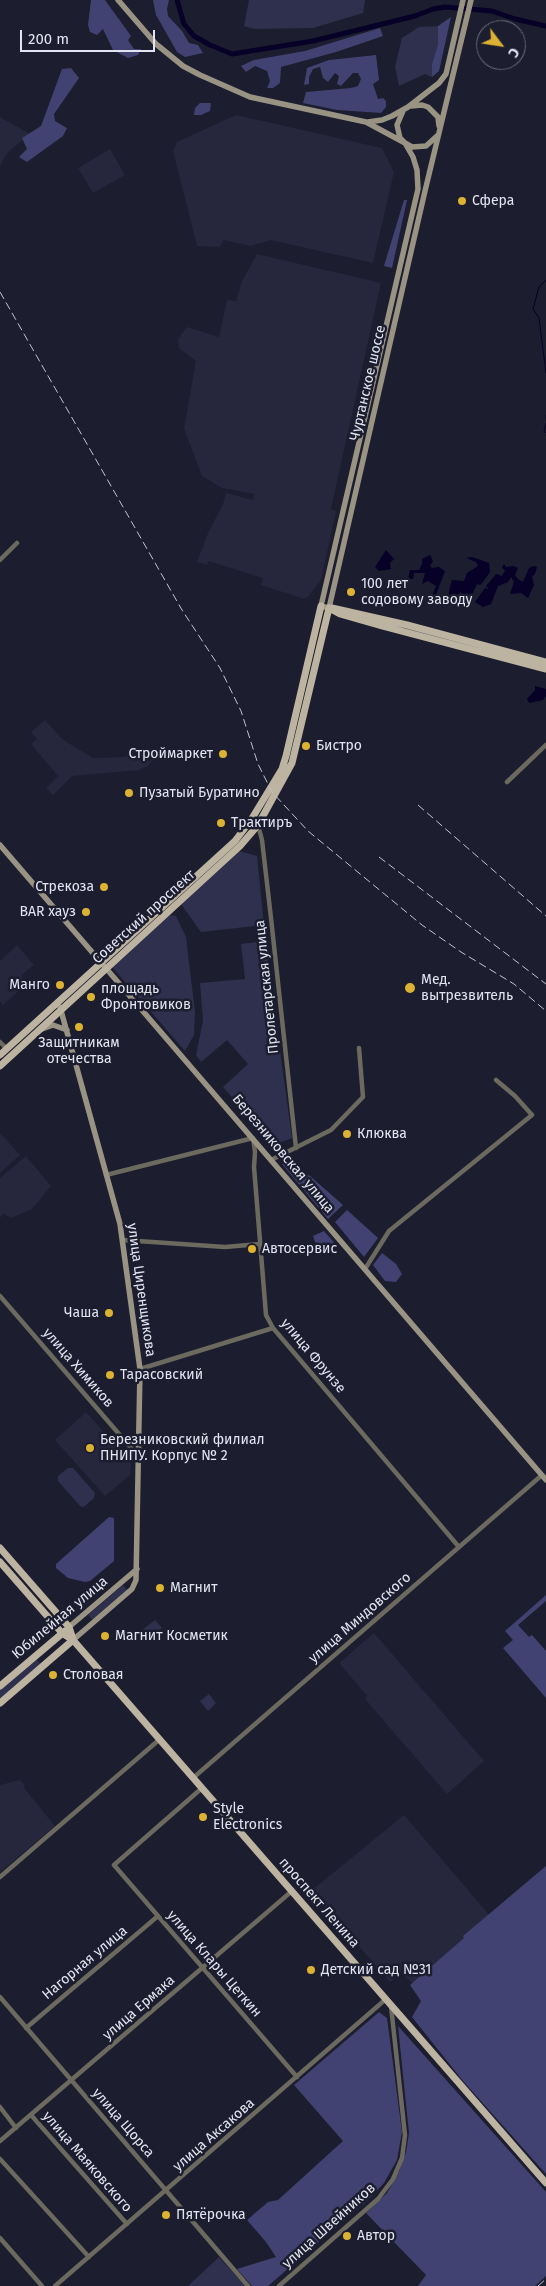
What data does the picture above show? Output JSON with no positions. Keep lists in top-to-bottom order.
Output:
{
  "streets": {
    "main road": [
      "Чуртанское шоссе",
      "Советский проспект",
      "Юбилейная улица",
      "проспект Ленина"
    ],
    "street": [
      "Пролетарская улица",
      "Березниковская улица",
      "улица Циренщикова",
      "улица Фрунзе",
      "улица Химиков",
      "улица Миндовского",
      "Нагорная улица",
      "улица Клары Цеткин",
      "улица Ермака",
      "улица Щорса",
      "улица Аксакова",
      "улица Маяковского",
      "улица Швейников"
    ]
  },
  "crossings": [
    ["Чуртанское шоссе", "Советский проспект"],
    ["Советский проспект", "Пролетарская улица"],
    ["Советский проспект", "Березниковская улица"],
    ["Советский проспект", "улица Циренщикова"],
    ["Березниковская улица", "улица Фрунзе"],
    ["Березниковская улица", "улица Миндовского"],
    ["улица Циренщикова", "улица Химиков"],
    ["улица Циренщикова", "Юбилейная улица"],
    ["улица Циренщикова", "проспект Ленина"],
    ["улица Фрунзе", "улица Миндовского"],
    ["Юбилейная улица", "проспект Ленина"],
    ["улица Миндовского", "проспект Ленина"],
    ["проспект Ленина", "улица Клары Цеткин"],
    ["проспект Ленина", "улица Ермака"],
    ["проспект Ленина", "улица Аксакова"],
    ["проспект Ленина", "улица Швейников"],
    ["Нагорная улица", "улица Клары Цеткин"],
    ["Нагорная улица", "улица Щорса"],
    ["улица Клары Цеткин", "улица Ермака"],
    ["улица Клары Цеткин", "улица Аксакова"],
    ["улица Ермака", "улица Щорса"],
    ["улица Ермака", "улица Маяковского"],
    ["улица Щорса", "улица Аксакова"],
    ["улица Аксакова", "улица Маяковского"],
    ["улица Аксакова", "улица Швейников"]
  ],
  "places": [
    "Сфера",
    "100 лет содовому заводу",
    "Бистро",
    "Строймаркет",
    "Пузатый Буратино",
    "Трактиръ",
    "Стрекоза",
    "BAR хауз",
    "Манго",
    "Мед. вытрезвитель",
    "площадь Фронтовиков",
    "Защитникам отечества",
    "Клюква",
    "Автосервис",
    "Чаша",
    "Тарасовский",
    "Березниковский филиал ПНИПУ. Корпус № 2",
    "Магнит",
    "Магнит Косметик",
    "Столовая",
    "Style Electronics",
    "Детский сад №31",
    "Пятёрочка",
    "Автор"
  ],
  "scale_bar": "200 m",
  "north": "bottom right"
}
